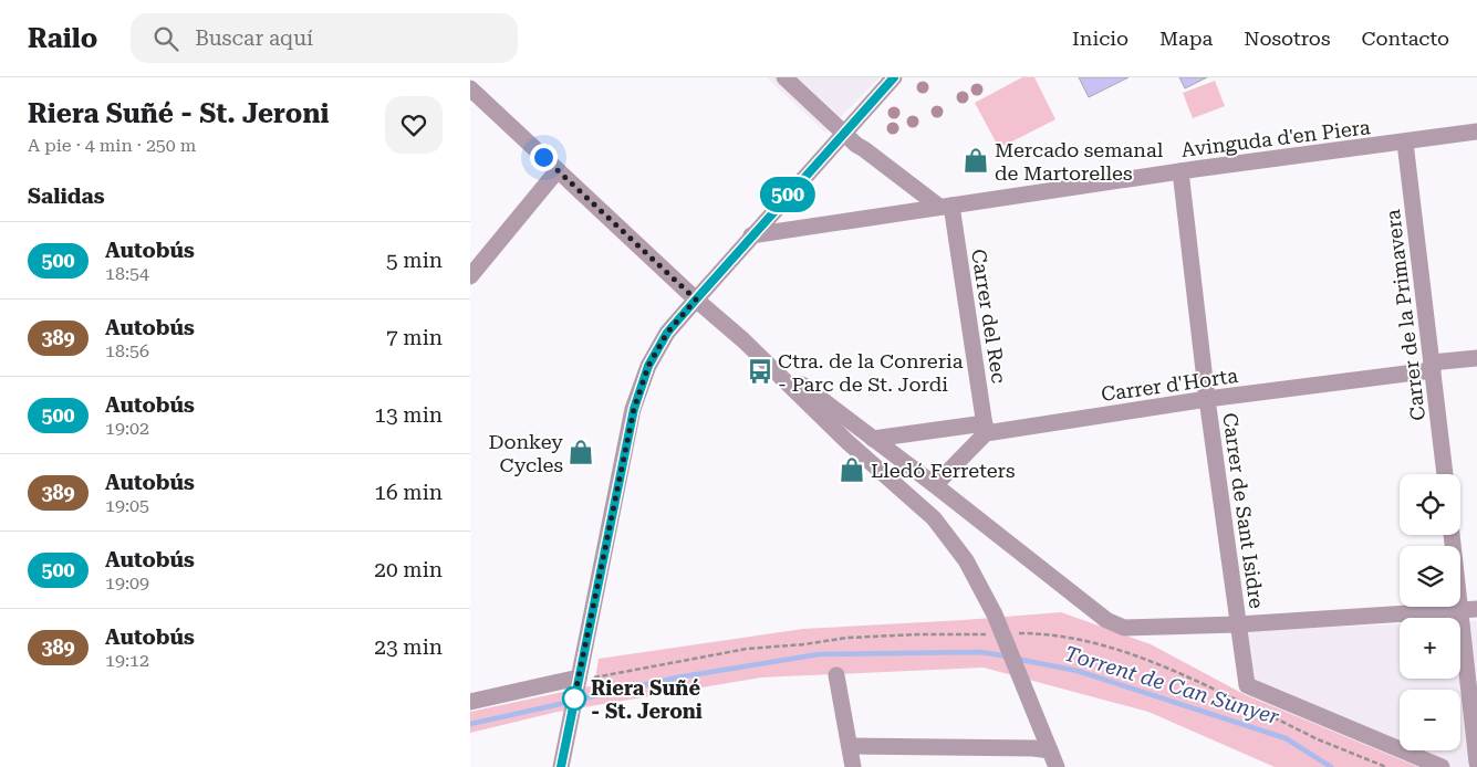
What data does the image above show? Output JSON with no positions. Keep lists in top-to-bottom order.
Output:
{
  "streets": {
    "street": [
      "Avinguda d'en Piera",
      "Carrer de la Primavera",
      "Carrer del Rec",
      "Carrer d'Horta",
      "Carrer de Sant Isidre"
    ]
  },
  "crossings": [
    ["Avinguda d'en Piera", "Carrer de la Primavera"],
    ["Avinguda d'en Piera", "Carrer del Rec"],
    ["Avinguda d'en Piera", "Carrer de Sant Isidre"],
    ["Carrer de la Primavera", "Carrer d'Horta"],
    ["Carrer del Rec", "Carrer d'Horta"],
    ["Carrer d'Horta", "Carrer de Sant Isidre"]
  ],
  "water": ["Torrent de Can Sunyer"],
  "places": {
    "shop": ["Mercado semanal de Martorelles", "Donkey Cycles", "Lledó Ferreters"],
    "bus stop": ["Ctra. de la Conreria - Parc de St. Jordi"],
    "other": ["Riera Suñé - St. Jeroni"]
  },
  "lines": ["bus line 500"],
  "page": {
    "header": "Railo",
    "search": "Buscar aquí",
    "nav": [
      "Inicio",
      "Mapa",
      "Nosotros",
      "Contacto"
    ],
    "heading": [
      ["Riera Suñé - St. Jeroni", "A pie · 4 min · 250 m"],
      "Salidas"
    ],
    "on_map": "500",
    "list": [
      {
        "mark": "500",
        "name": "Autobús",
        "note": "18:54",
        "value": "5 min"
      },
      {
        "mark": "389",
        "name": "Autobús",
        "note": "18:56",
        "value": "7 min"
      },
      {
        "mark": "500",
        "name": "Autobús",
        "note": "19:02",
        "value": "13 min"
      },
      {
        "mark": "389",
        "name": "Autobús",
        "note": "19:05",
        "value": "16 min"
      },
      {
        "mark": "500",
        "name": "Autobús",
        "note": "19:09",
        "value": "20 min"
      },
      {
        "mark": "389",
        "name": "Autobús",
        "note": "19:12",
        "value": "23 min"
      }
    ],
    "map_buttons": ["+", "−"]
  }
}
